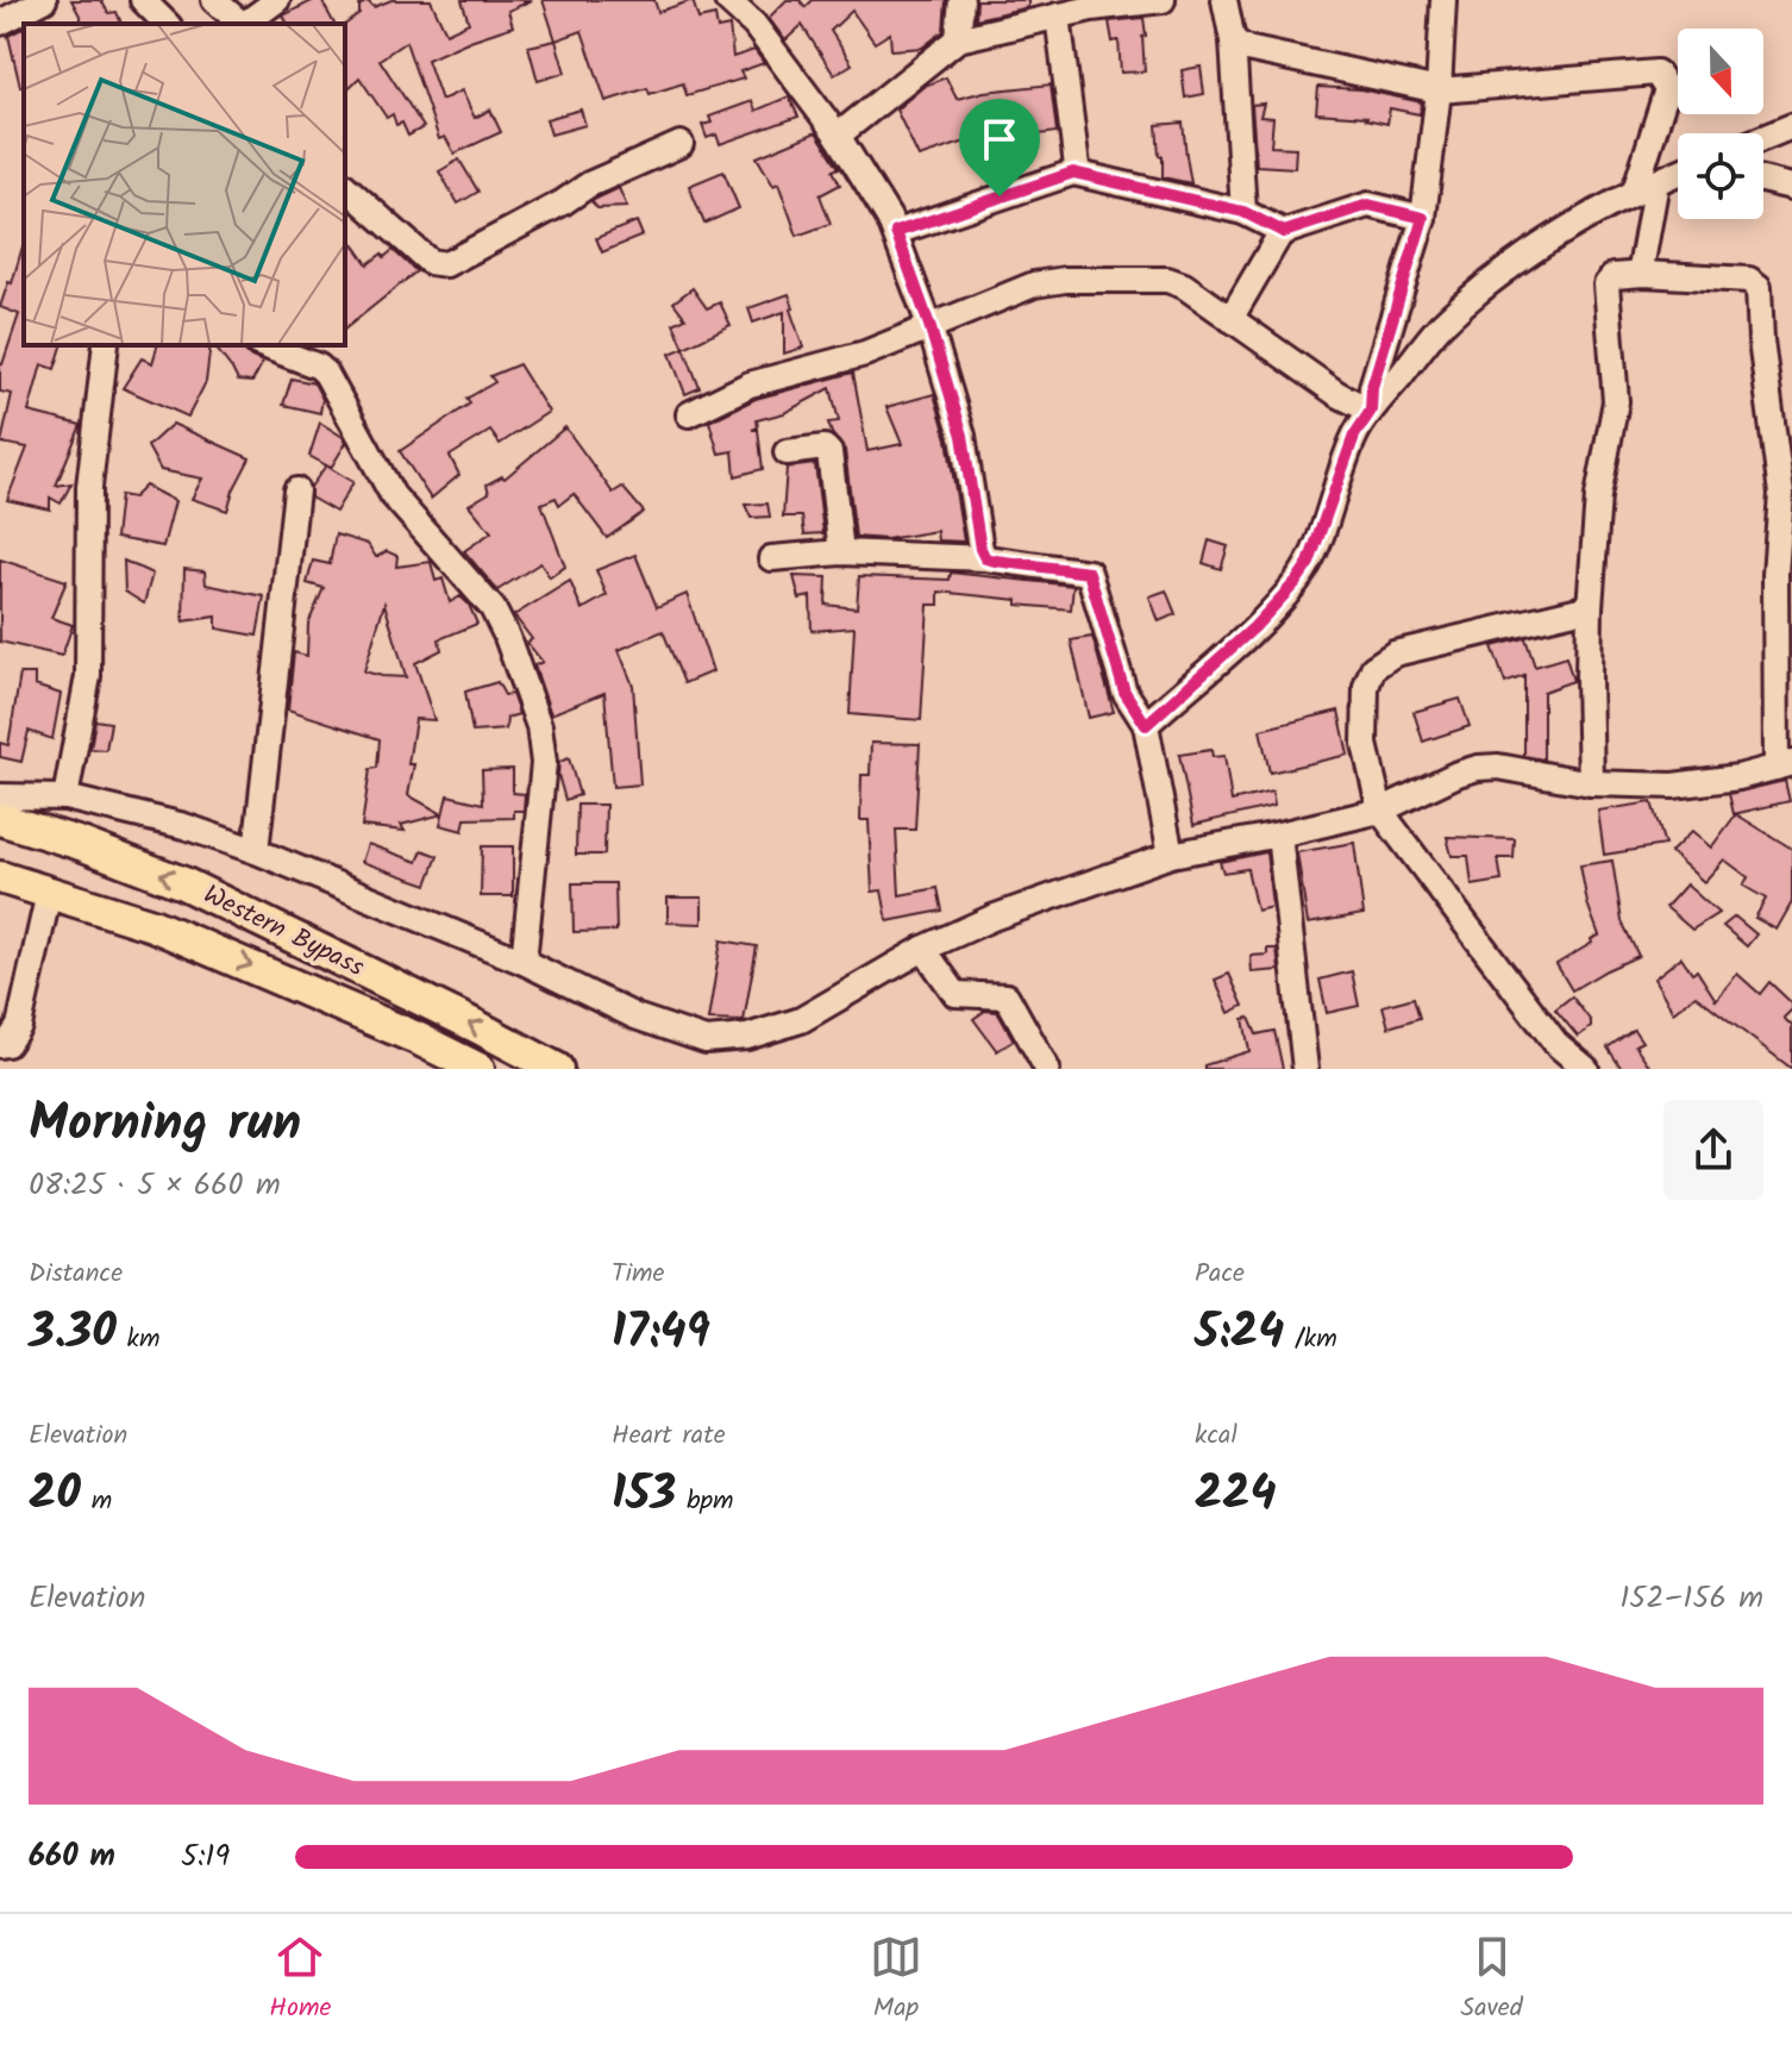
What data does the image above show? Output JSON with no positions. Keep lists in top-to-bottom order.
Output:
{
  "streets": {
    "main road": ["Western Bypass"]
  },
  "north": "bottom",
  "page": {
    "heading": ["Morning run", "08:25 · 5 × 660 m"],
    "stats": [
      ["Distance", "3.30 km"],
      ["Time", "17:49"],
      ["Pace", "5:24 /km"],
      ["Elevation", "20 m"],
      ["Heart rate", "153 bpm"],
      ["kcal", "224"]
    ],
    "chart": ["Elevation", "152–156 m"],
    "list": [
      {
        "name": "660 m",
        "note": "5:19"
      }
    ],
    "tabs": ["Home", "Map", "Saved"]
  }
}
